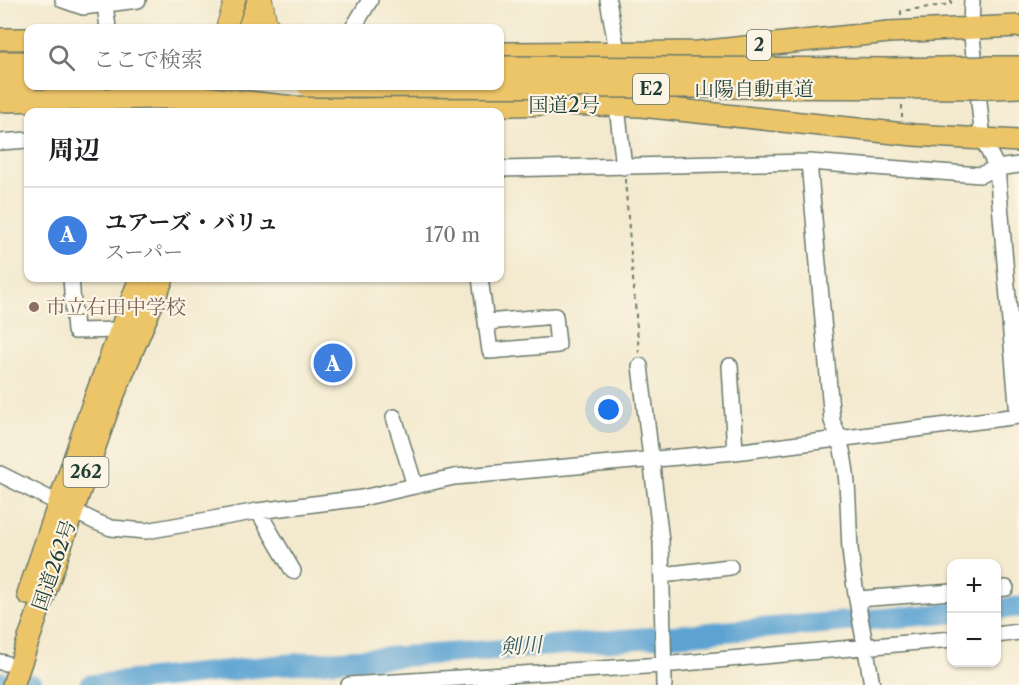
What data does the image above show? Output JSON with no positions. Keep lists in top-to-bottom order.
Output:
{
  "streets": {
    "highway": [
      "2",
      "E2",
      "山陽自動車道",
      "国道2号",
      "262",
      "国道262号"
    ]
  },
  "water": ["剣川"],
  "places": ["市立右田中学校"],
  "page": {
    "search": "ここで検索",
    "heading": "周辺",
    "list": [
      {
        "mark": "A",
        "name": "ユアーズ・バリュ",
        "note": "スーパー",
        "value": "170 m"
      }
    ],
    "pins": "A",
    "map_buttons": ["+", "−"]
  }
}
